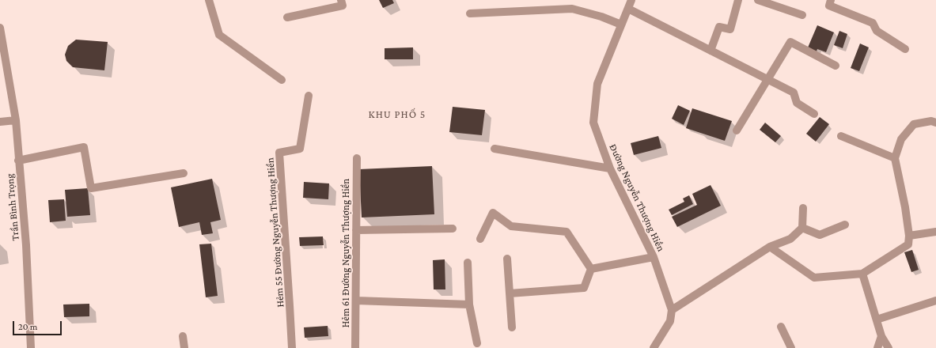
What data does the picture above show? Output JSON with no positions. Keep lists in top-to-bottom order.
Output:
{
  "streets": {
    "street": [
      "Đường Nguyễn Thượng Hiền",
      "Trần Bình Trọng",
      "Hẻm 55 Đường Nguyễn Thượng Hiền",
      "Hẻm 61 Đường Nguyễn Thượng Hiền"
    ]
  },
  "districts": ["KHU PHỐ 5"],
  "scale_bar": "20 m"
}
